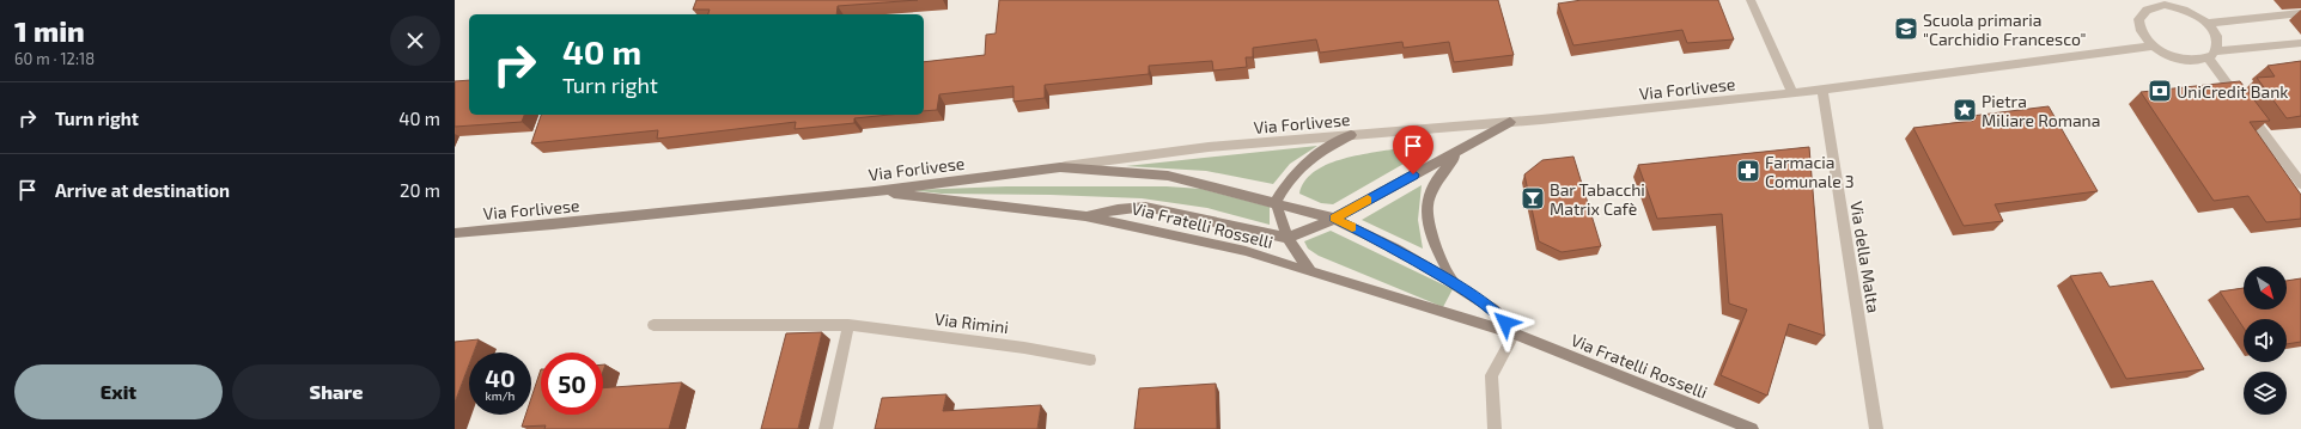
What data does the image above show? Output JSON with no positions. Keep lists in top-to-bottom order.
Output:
{
  "streets": {
    "main road": ["Via Forlivese", "Via Fratelli Rosselli"],
    "street": ["Via della Malta", "Via Rimini"]
  },
  "crossings": [
    ["Via Forlivese", "Via Fratelli Rosselli"],
    ["Via Forlivese", "Via della Malta"]
  ],
  "places": {
    "school or university": ["Scuola primaria \"Carchidio Francesco\""],
    "bank": ["UniCredit Bank"],
    "place": ["Pietra Miliare Romana"],
    "pharmacy": ["Farmacia Comunale 3"],
    "bar": ["Bar Tabacchi Matrix Cafè"]
  },
  "north": "bottom right",
  "page": {
    "heading": ["1 min", "60 m · 12:18"],
    "turn": ["40 m", "Turn right"],
    "list": [
      {
        "name": "Turn right",
        "value": "40 m"
      },
      {
        "name": "Arrive at destination",
        "value": "20 m"
      }
    ],
    "speed": "40 km/h",
    "limit": "50",
    "buttons": ["Exit", "Share"]
  }
}
